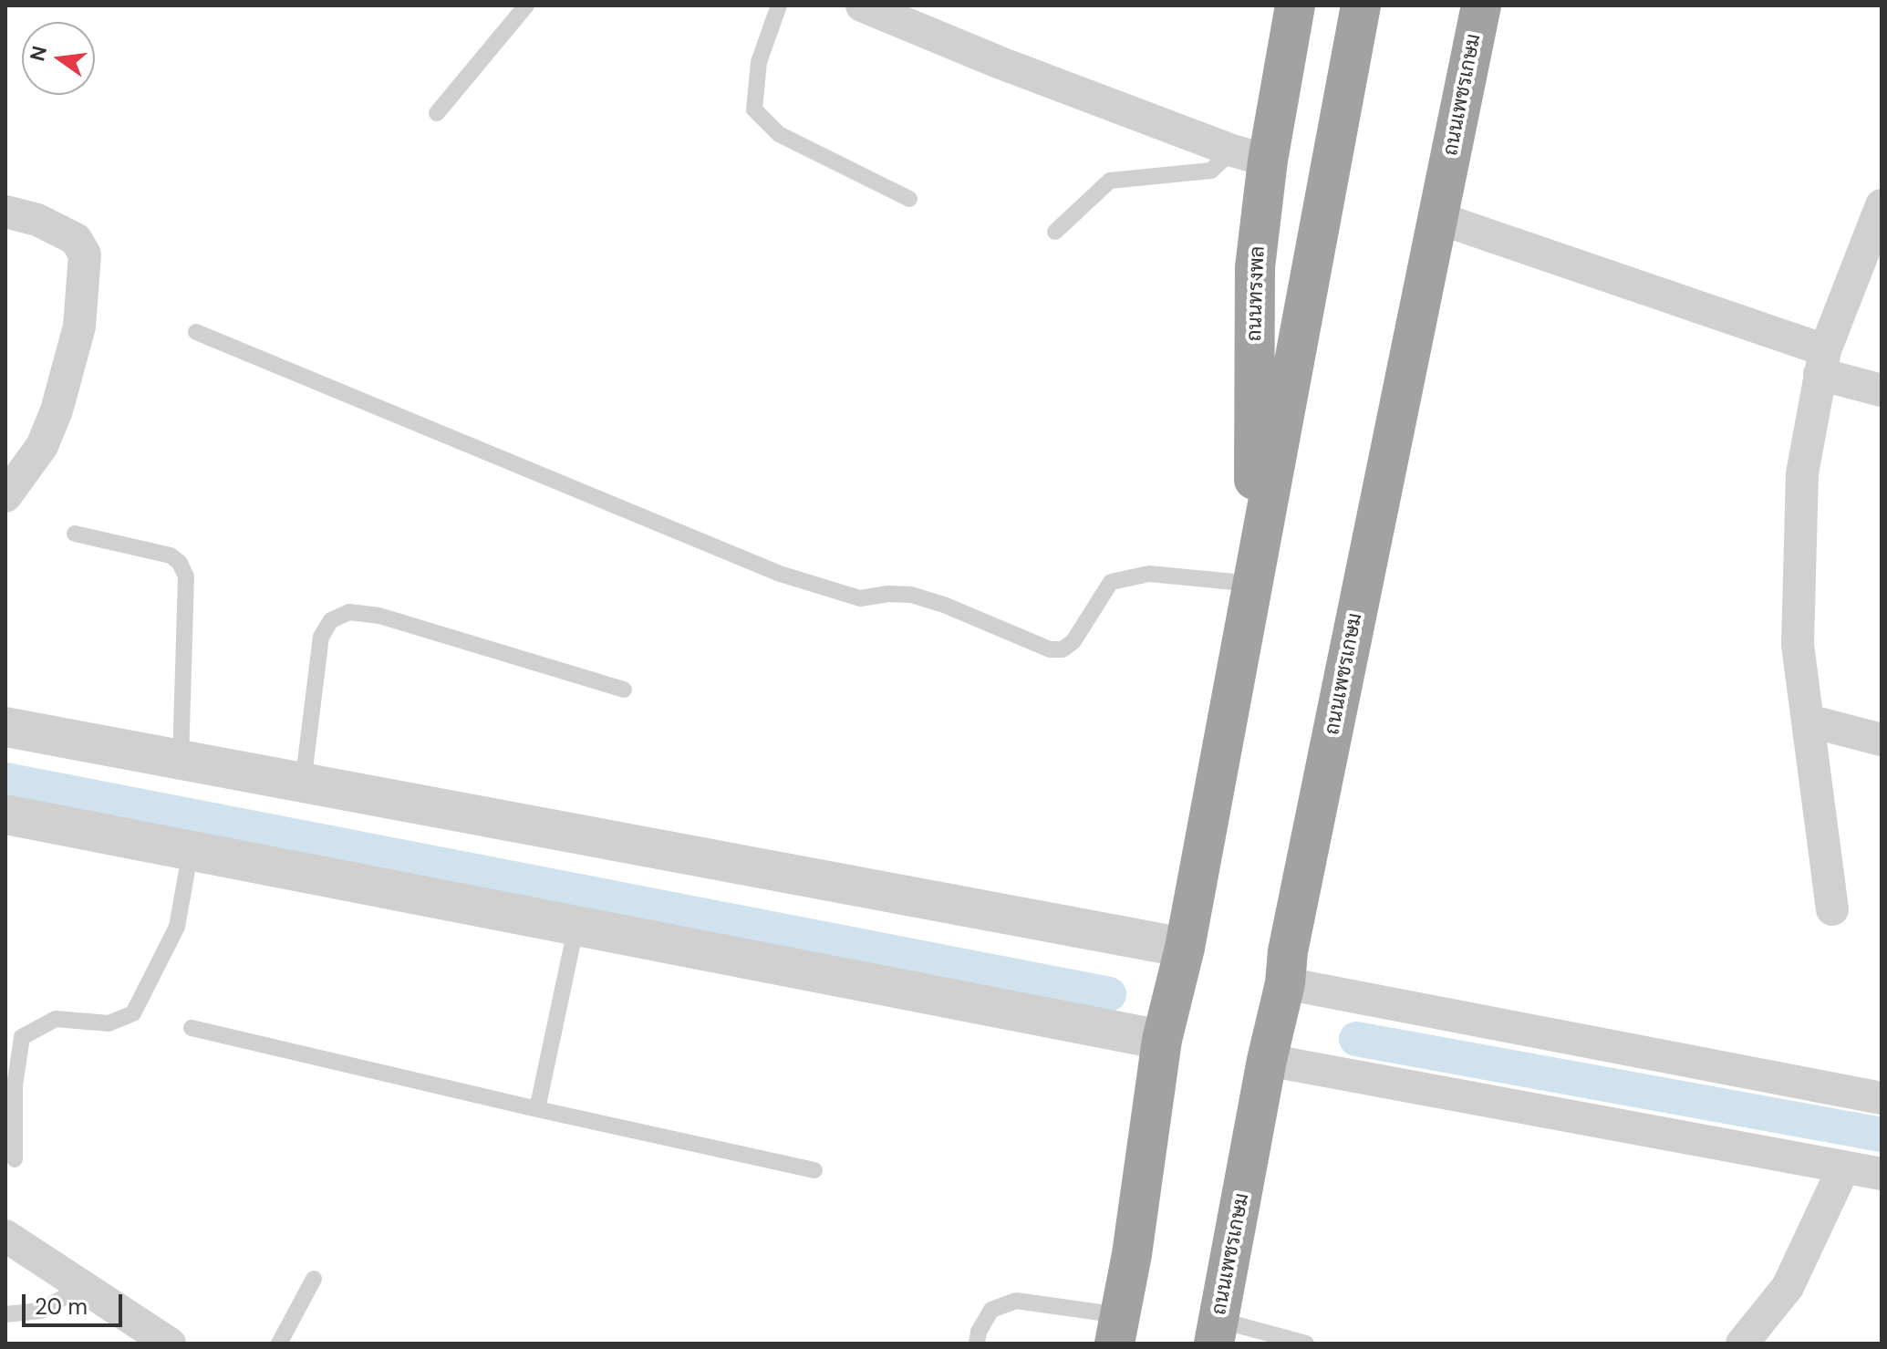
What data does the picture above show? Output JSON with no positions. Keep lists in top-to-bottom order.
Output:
{
  "streets": {
    "highway": ["ถนนเพชรเกษม", "ถนนทรงพล"]
  },
  "scale_bar": "20 m",
  "north": "left"
}
